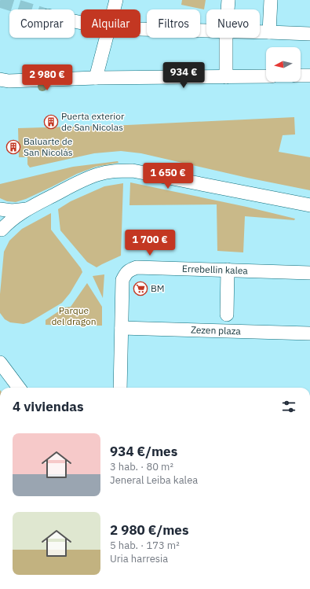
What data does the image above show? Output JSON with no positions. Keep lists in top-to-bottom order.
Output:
{
  "streets": {
    "street": ["Errebellin kalea", "Zezen plaza"]
  },
  "crossings": [
    ["Errebellin kalea", "Zezen plaza"]
  ],
  "parks": ["Parque del dragon"],
  "places": {
    "building": ["Puerta exterior de San Nicolas", "Baluarte de San Nicolás"],
    "supermarket": ["BM"]
  },
  "north": "left",
  "page": {
    "chip": [
      "Comprar",
      "Alquilar",
      "Filtros",
      "Nuevo"
    ],
    "price": [
      "934 €",
      "2 980 €",
      "1 650 €",
      "1 700 €"
    ],
    "heading": "4 viviendas",
    "list": [
      {
        "name": "934 €/mes",
        "note": "3 hab. · 80 m² · Jeneral Leiba kalea"
      },
      {
        "name": "2 980 €/mes",
        "note": "5 hab. · 173 m² · Uria harresia"
      }
    ]
  }
}
